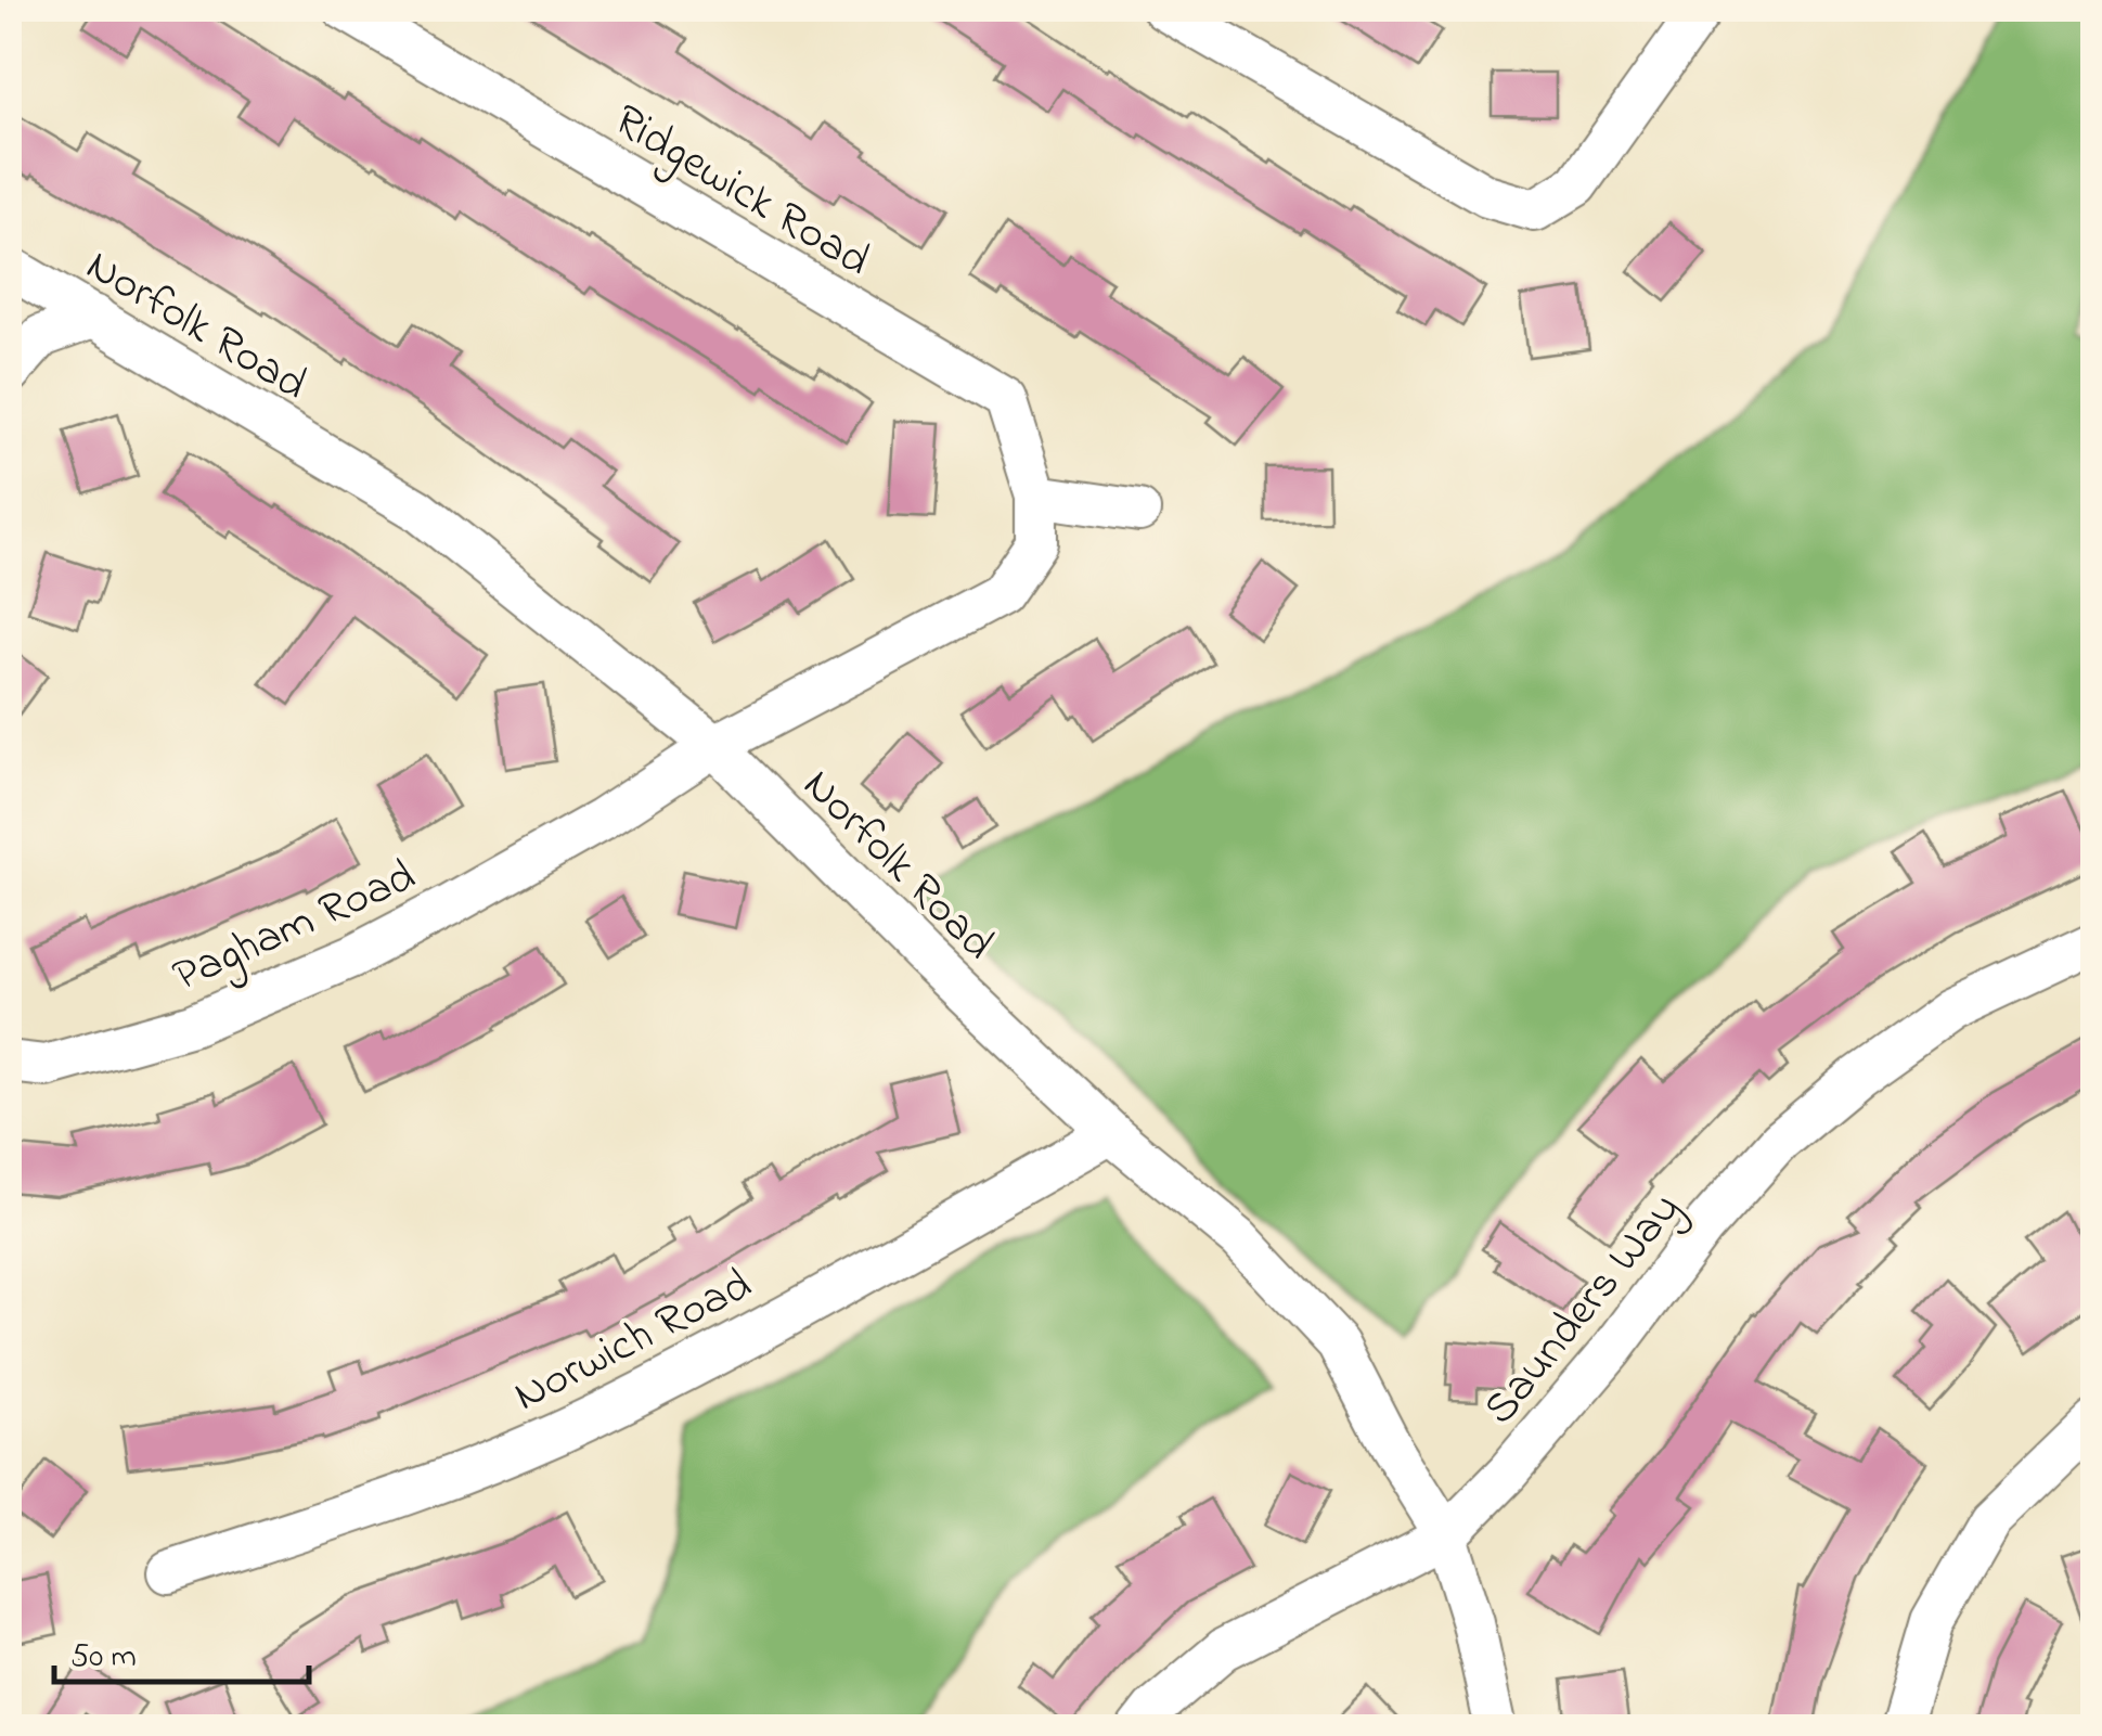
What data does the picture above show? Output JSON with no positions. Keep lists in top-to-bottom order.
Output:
{
  "streets": {
    "street": [
      "Ridgewick Road",
      "Norfolk Road",
      "Pagham Road",
      "Saunders Way",
      "Norwich Road"
    ]
  },
  "crossings": [
    ["Ridgewick Road", "Norfolk Road"],
    ["Ridgewick Road", "Pagham Road"],
    ["Norfolk Road", "Pagham Road"],
    ["Norfolk Road", "Saunders Way"],
    ["Norfolk Road", "Norwich Road"]
  ],
  "scale_bar": "50 m"
}
